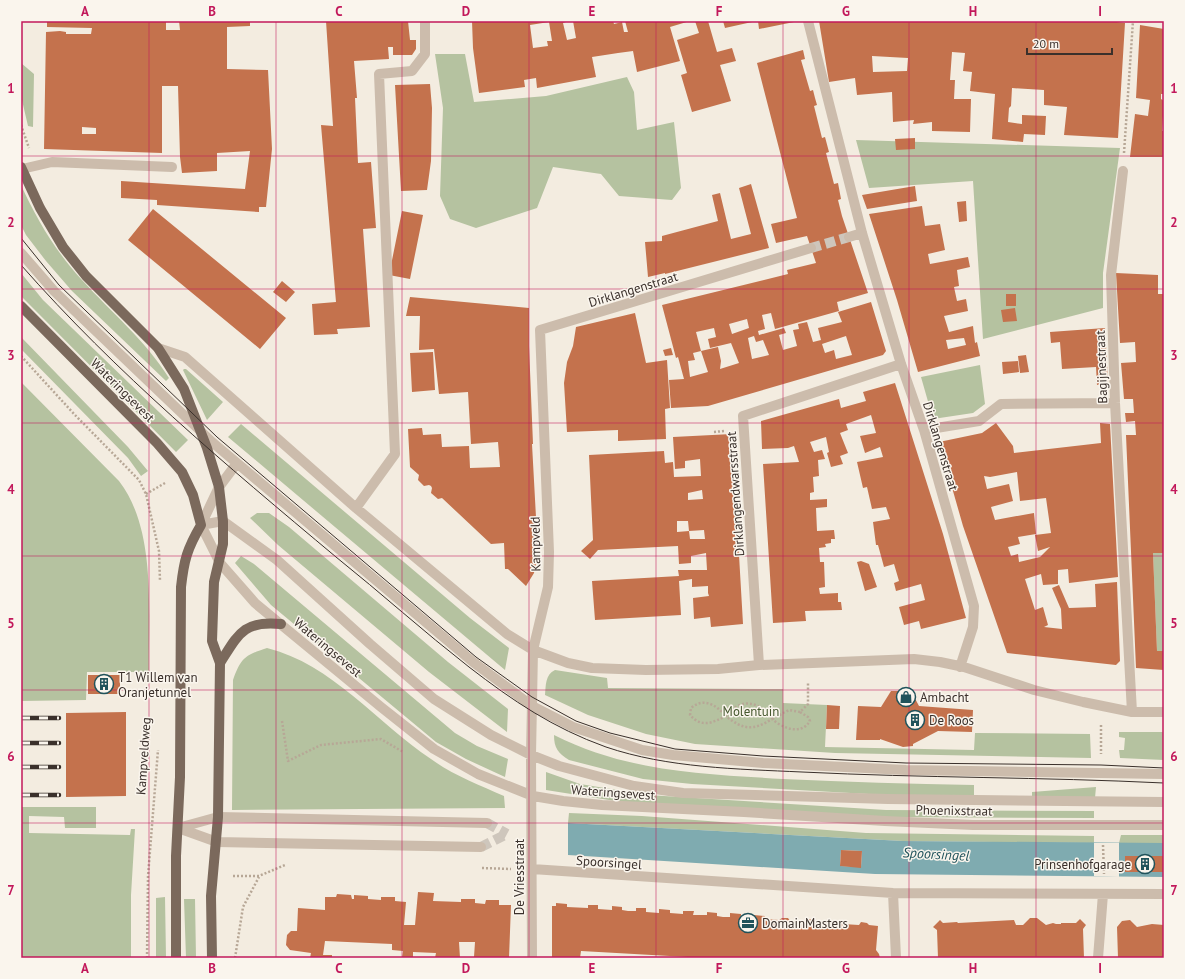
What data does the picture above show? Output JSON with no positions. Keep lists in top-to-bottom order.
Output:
{
  "streets": {
    "main road": ["Wateringsevest"],
    "street": [
      "Dirklangenstraat",
      "Bagijnestraat",
      "Dirklangendwarsstraat",
      "Kampveld",
      "Phoenixstraat",
      "Spoorsingel",
      "De Vriesstraat"
    ],
    "path": ["Kampveldweg"]
  },
  "crossings": [
    ["Dirklangenstraat", "Dirklangendwarsstraat"],
    ["Dirklangenstraat", "Kampveld"],
    ["Wateringsevest", "Dirklangendwarsstraat"],
    ["Wateringsevest", "Kampveld"],
    ["Wateringsevest", "Phoenixstraat"],
    ["Wateringsevest", "De Vriesstraat"],
    ["Kampveld", "De Vriesstraat"],
    ["Spoorsingel", "De Vriesstraat"]
  ],
  "water": ["Spoorsingel"],
  "parks": ["Molentuin"],
  "places": {
    "building": ["T1 Willem van Oranjetunnel", "De Roos", "Prinsenhofgarage"],
    "shop": ["Ambacht"],
    "office": ["DomainMasters"]
  },
  "scale_bar": "20 m",
  "grid": {
    "columns": [
      "A",
      "B",
      "C",
      "D",
      "E",
      "F",
      "G",
      "H",
      "I"
    ],
    "rows": [
      "1",
      "2",
      "3",
      "4",
      "5",
      "6",
      "7"
    ]
  }
}
